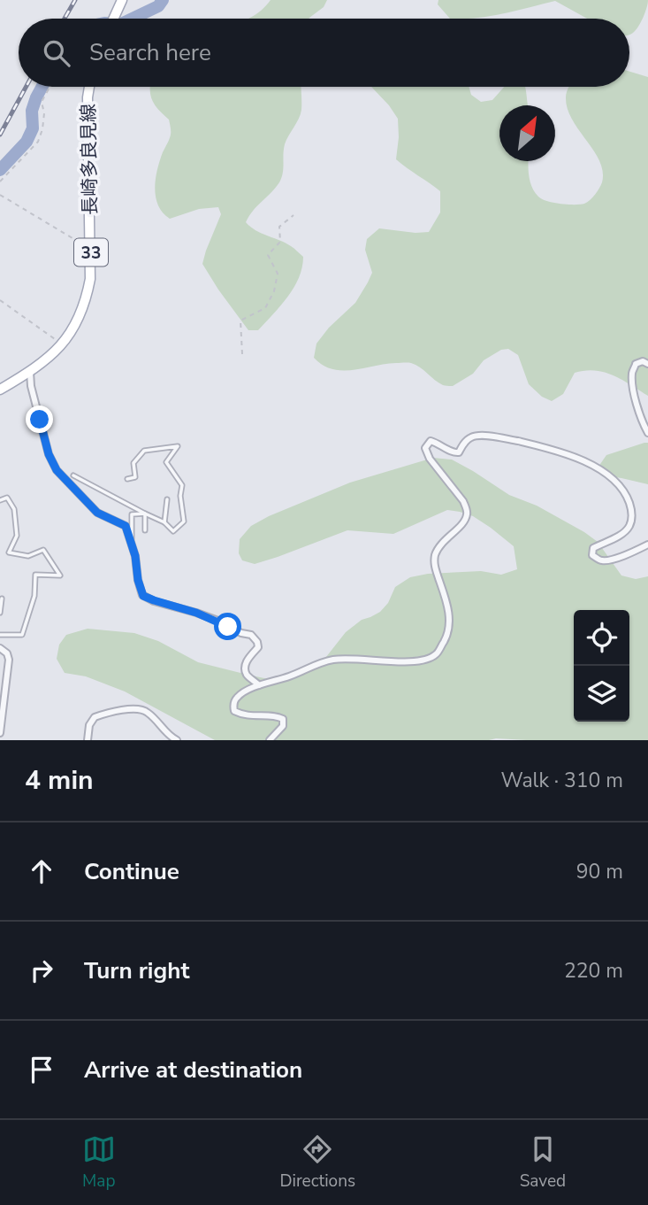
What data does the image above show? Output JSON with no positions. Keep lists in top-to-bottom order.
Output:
{
  "streets": {
    "main road": ["長崎多良見線", "33"]
  },
  "north": "top right",
  "page": {
    "search": "Search here",
    "heading": ["4 min", "Walk · 310 m"],
    "list": [
      ["Continue", "90 m"],
      ["Turn right", "220 m"],
      "Arrive at destination"
    ],
    "nav": ["Map", "Directions", "Saved"]
  }
}
